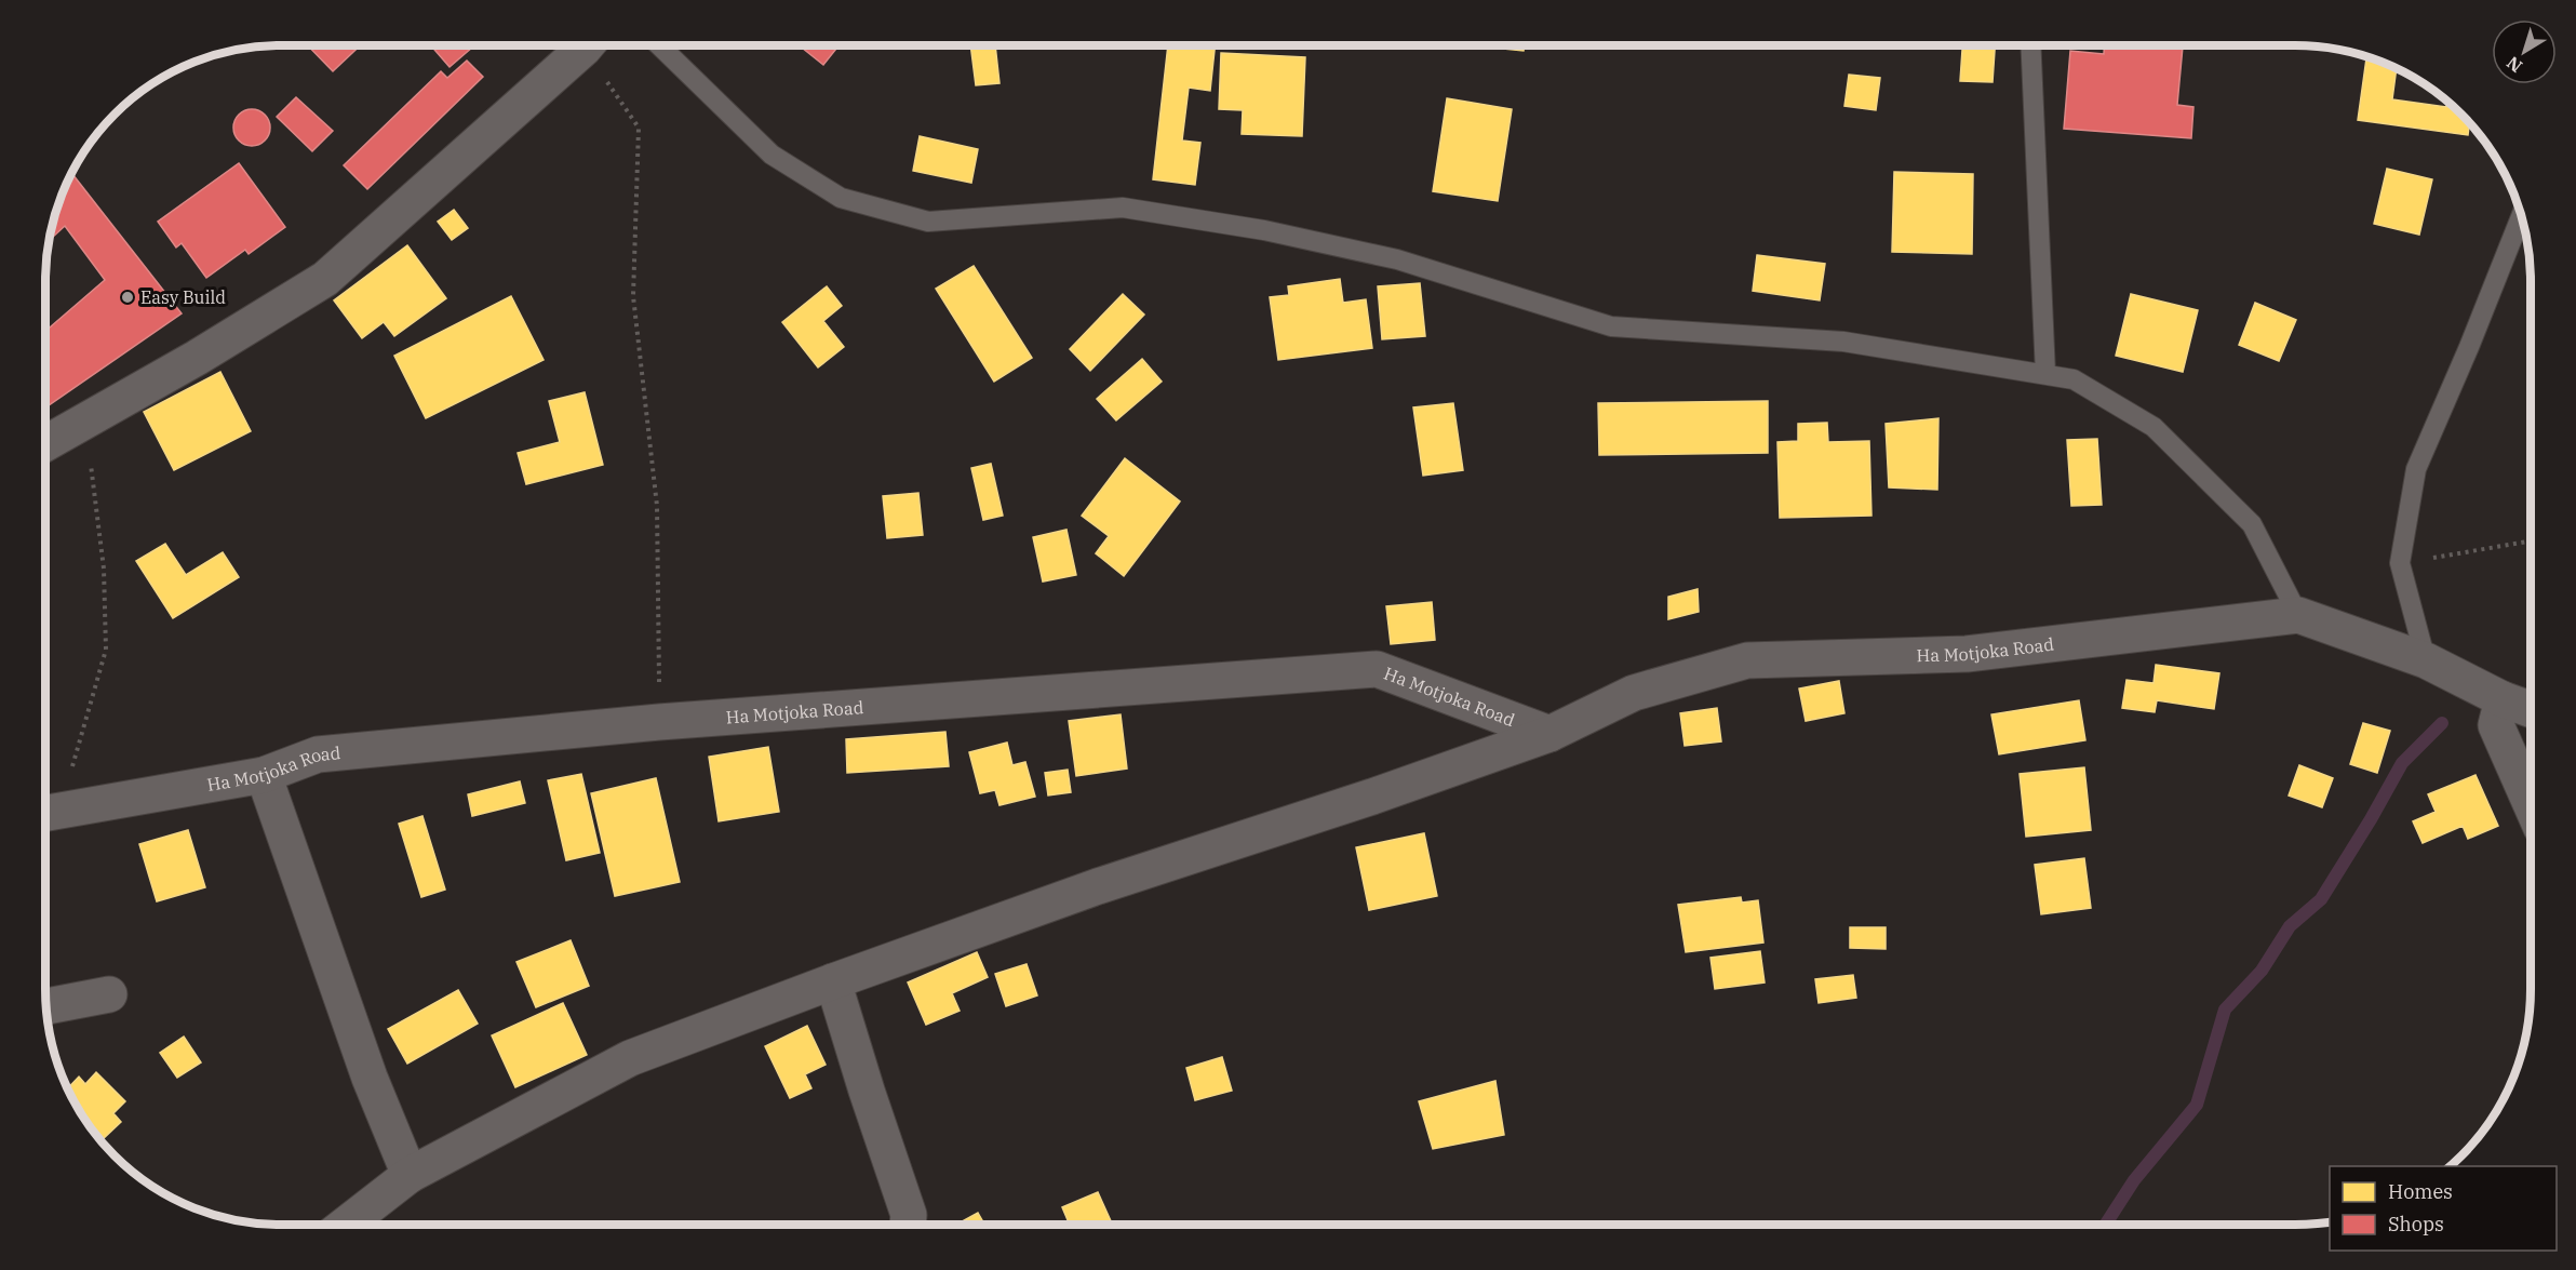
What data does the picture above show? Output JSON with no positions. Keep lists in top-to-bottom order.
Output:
{
  "streets": {
    "street": ["Ha Motjoka Road"]
  },
  "places": ["Easy Build"],
  "legend": ["Homes", "Shops"],
  "north": "bottom left"
}
